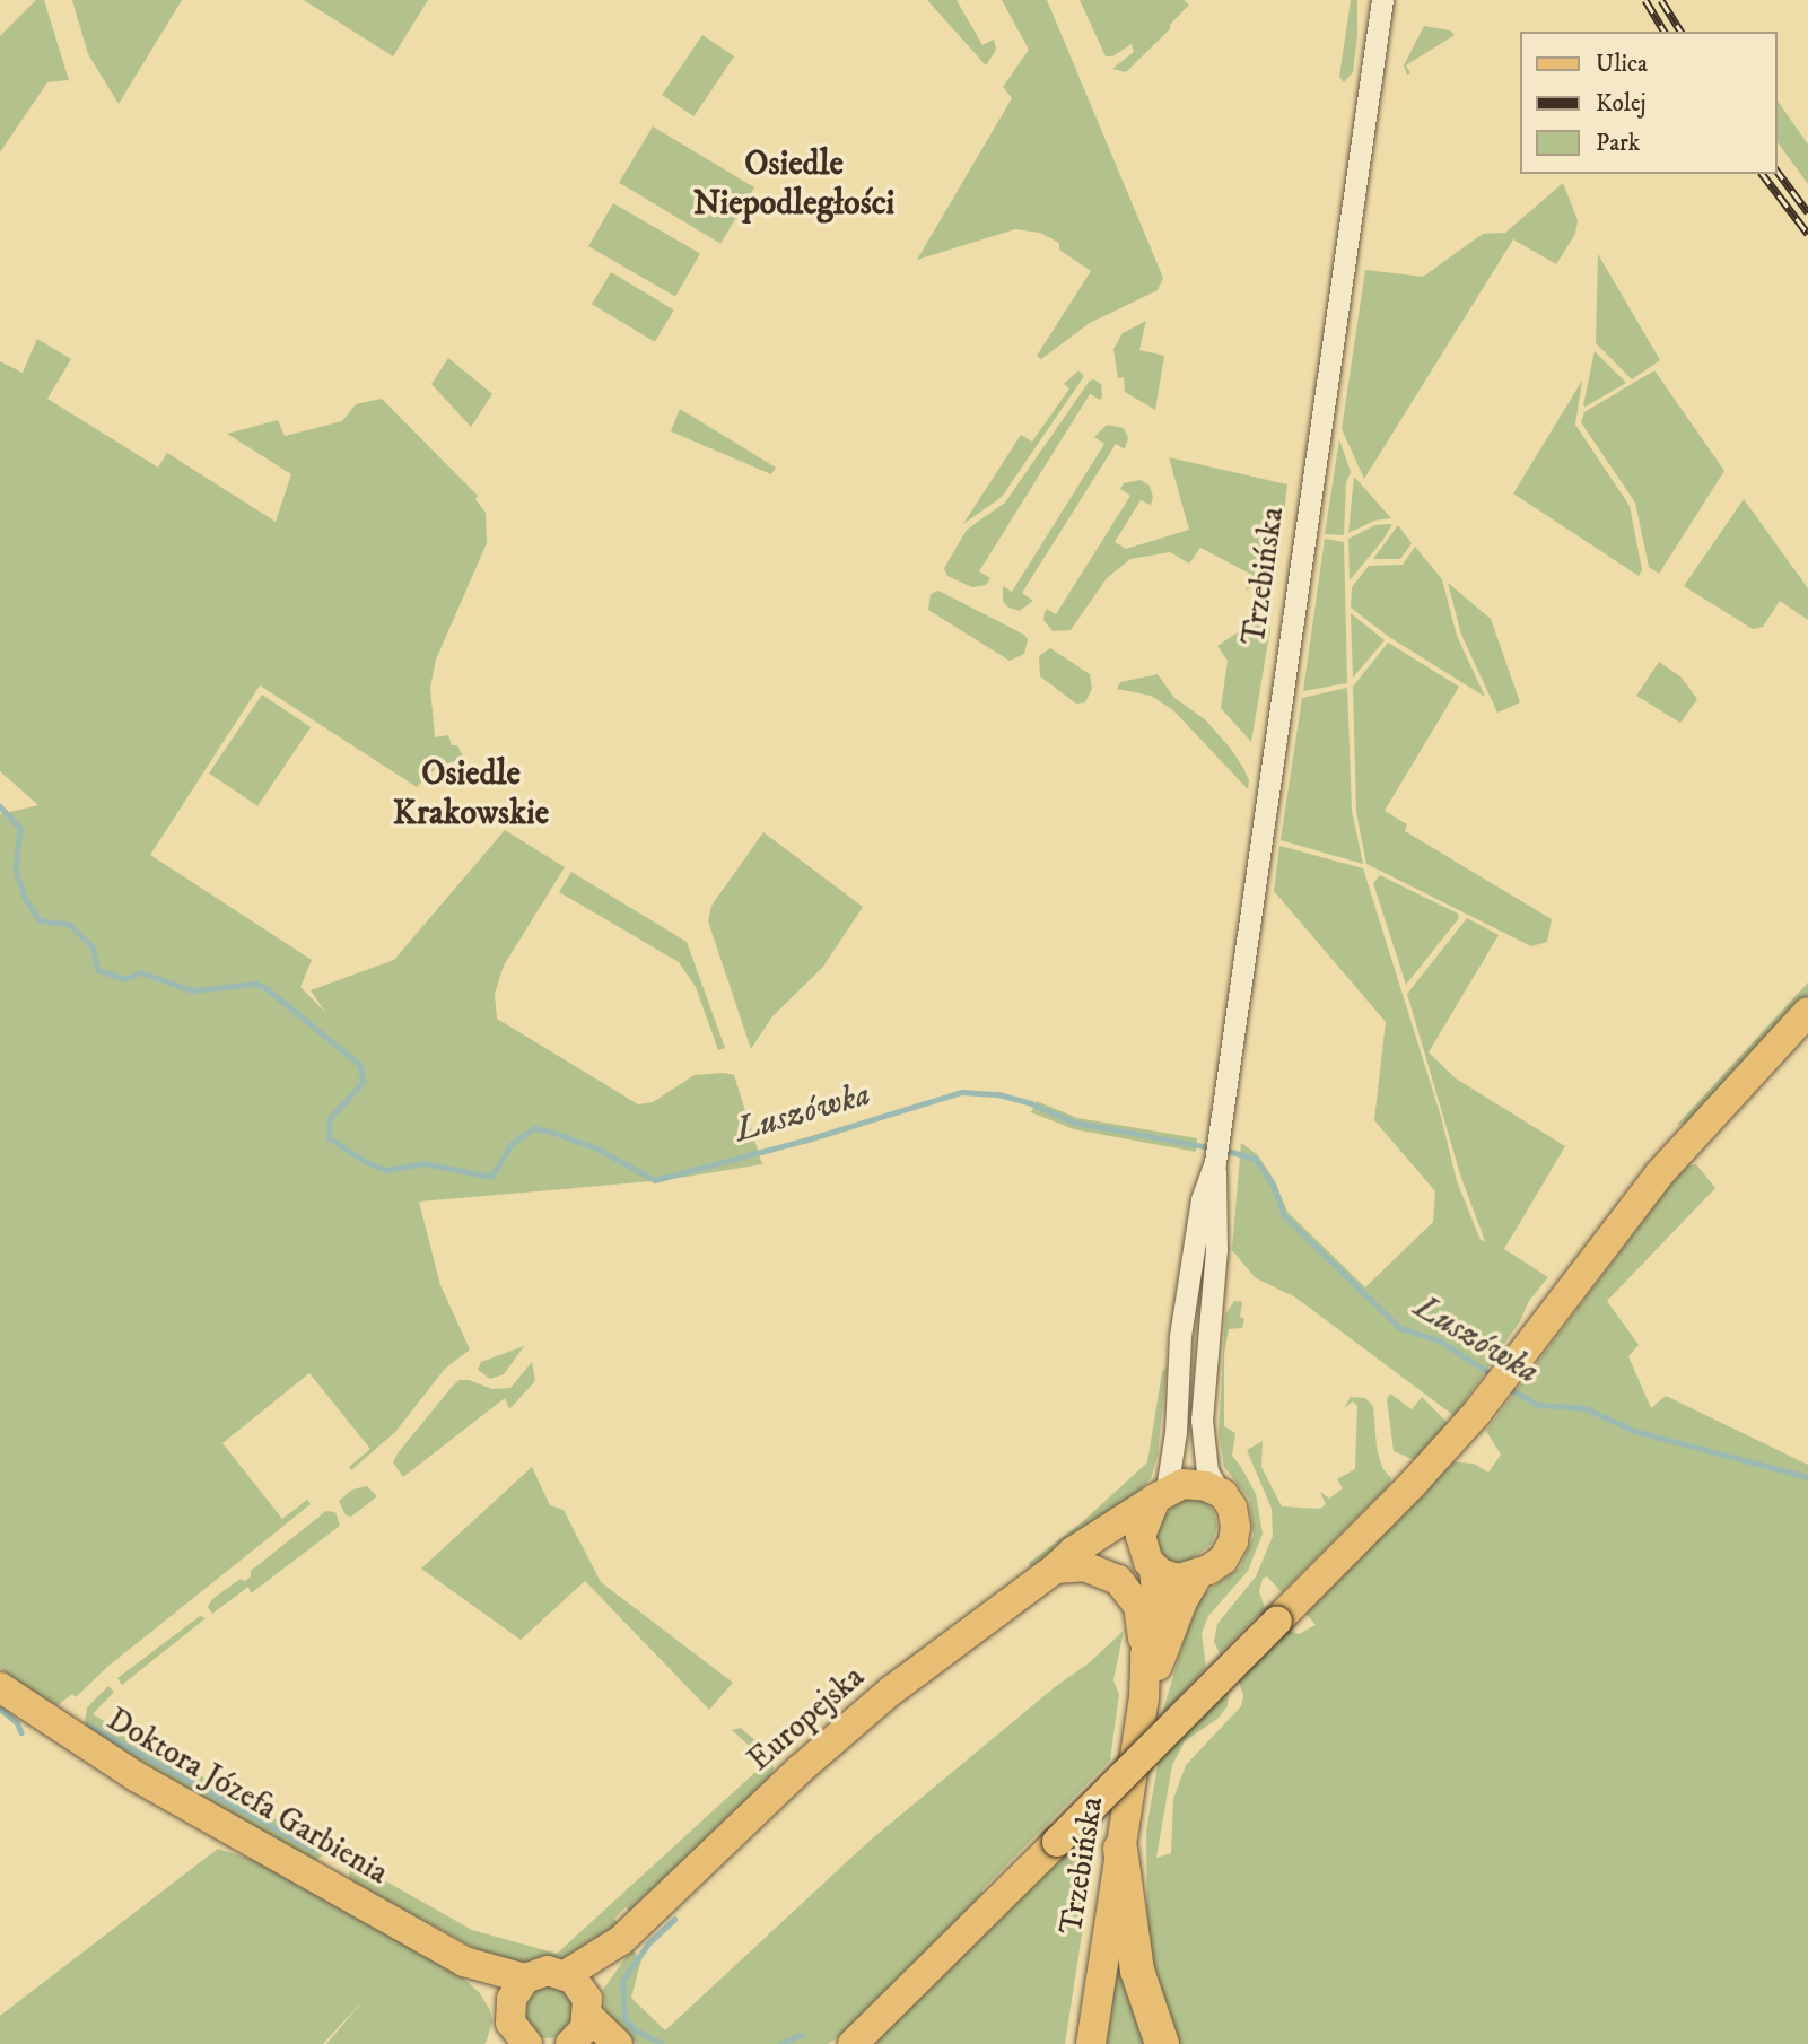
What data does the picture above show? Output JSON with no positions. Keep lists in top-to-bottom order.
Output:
{
  "streets": {
    "main road": ["Trzebińska", "Europejska", "Doktora Józefa Garbienia"]
  },
  "crossings": [
    ["Trzebińska", "Europejska"]
  ],
  "districts": ["Osiedle Niepodległości", "Osiedle Krakowskie"],
  "water": ["Luszówka"],
  "legend": ["Ulica", "Kolej", "Park"]
}
